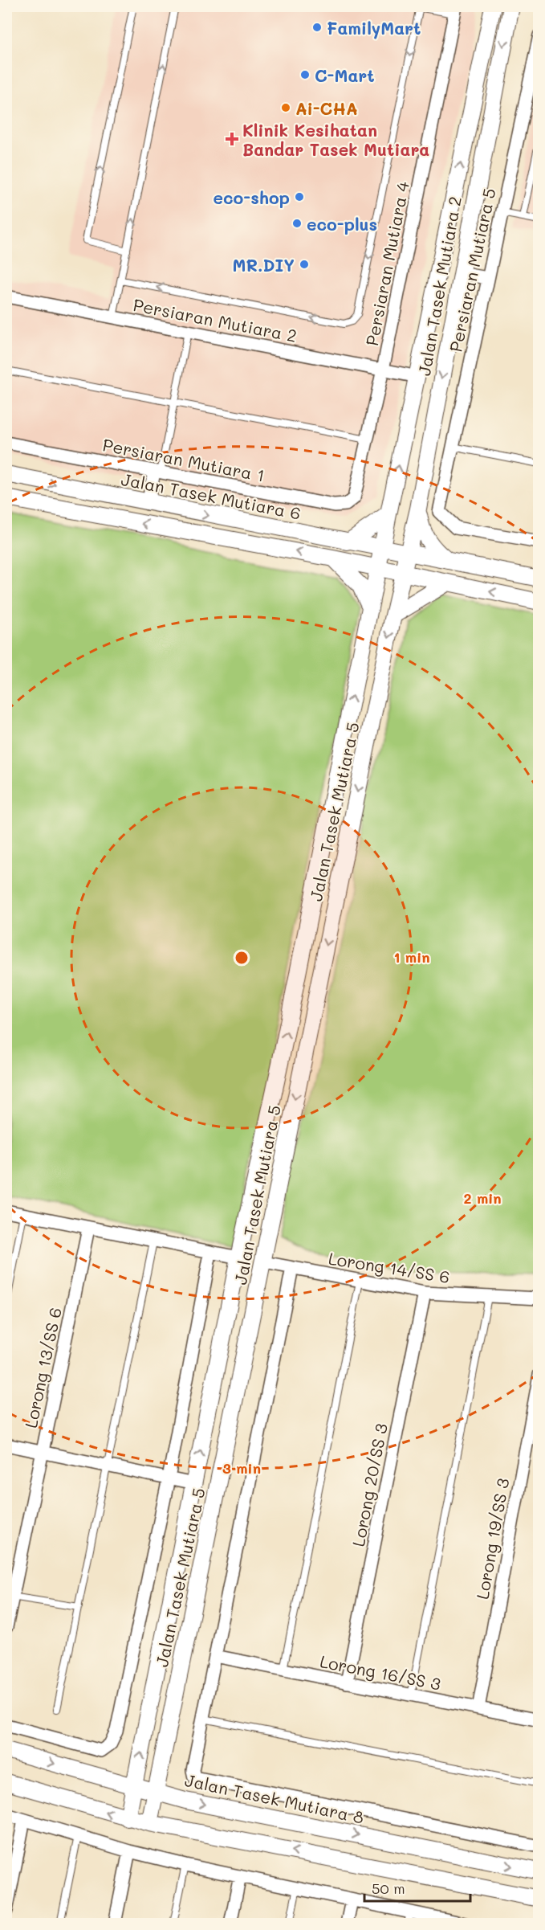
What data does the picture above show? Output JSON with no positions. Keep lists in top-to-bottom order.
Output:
{
  "streets": {
    "street": [
      "Persiaran Mutiara 4",
      "Persiaran Mutiara 5",
      "Jalan Tasek Mutiara 2",
      "Persiaran Mutiara 2",
      "Persiaran Mutiara 1",
      "Jalan Tasek Mutiara 6",
      "Jalan Tasek Mutiara 5",
      "Lorong 14/SS 6",
      "Lorong 13/SS 6",
      "Lorong 20/SS 3",
      "Lorong 19/SS 3",
      "Lorong 16/SS 3",
      "Jalan Tasek Mutiara 8"
    ]
  },
  "crossings": [
    ["Persiaran Mutiara 4", "Persiaran Mutiara 2"],
    ["Persiaran Mutiara 4", "Persiaran Mutiara 1"],
    ["Jalan Tasek Mutiara 2", "Persiaran Mutiara 2"],
    ["Jalan Tasek Mutiara 2", "Jalan Tasek Mutiara 6"],
    ["Jalan Tasek Mutiara 2", "Jalan Tasek Mutiara 5"],
    ["Jalan Tasek Mutiara 5", "Lorong 14/SS 6"],
    ["Jalan Tasek Mutiara 5", "Jalan Tasek Mutiara 8"],
    ["Lorong 14/SS 6", "Lorong 20/SS 3"],
    ["Lorong 20/SS 3", "Lorong 16/SS 3"],
    ["Lorong 19/SS 3", "Lorong 16/SS 3"]
  ],
  "places": {
    "other": [
      "FamilyMart",
      "C-Mart",
      "Ai-CHA",
      "eco-shop",
      "eco-plus",
      "MR.DIY"
    ],
    "health": ["Klinik Kesihatan Bandar Tasek Mutiara"]
  },
  "scale_bar": "50 m",
  "rings": ["1 min", "2 min", "3 min"]
}
